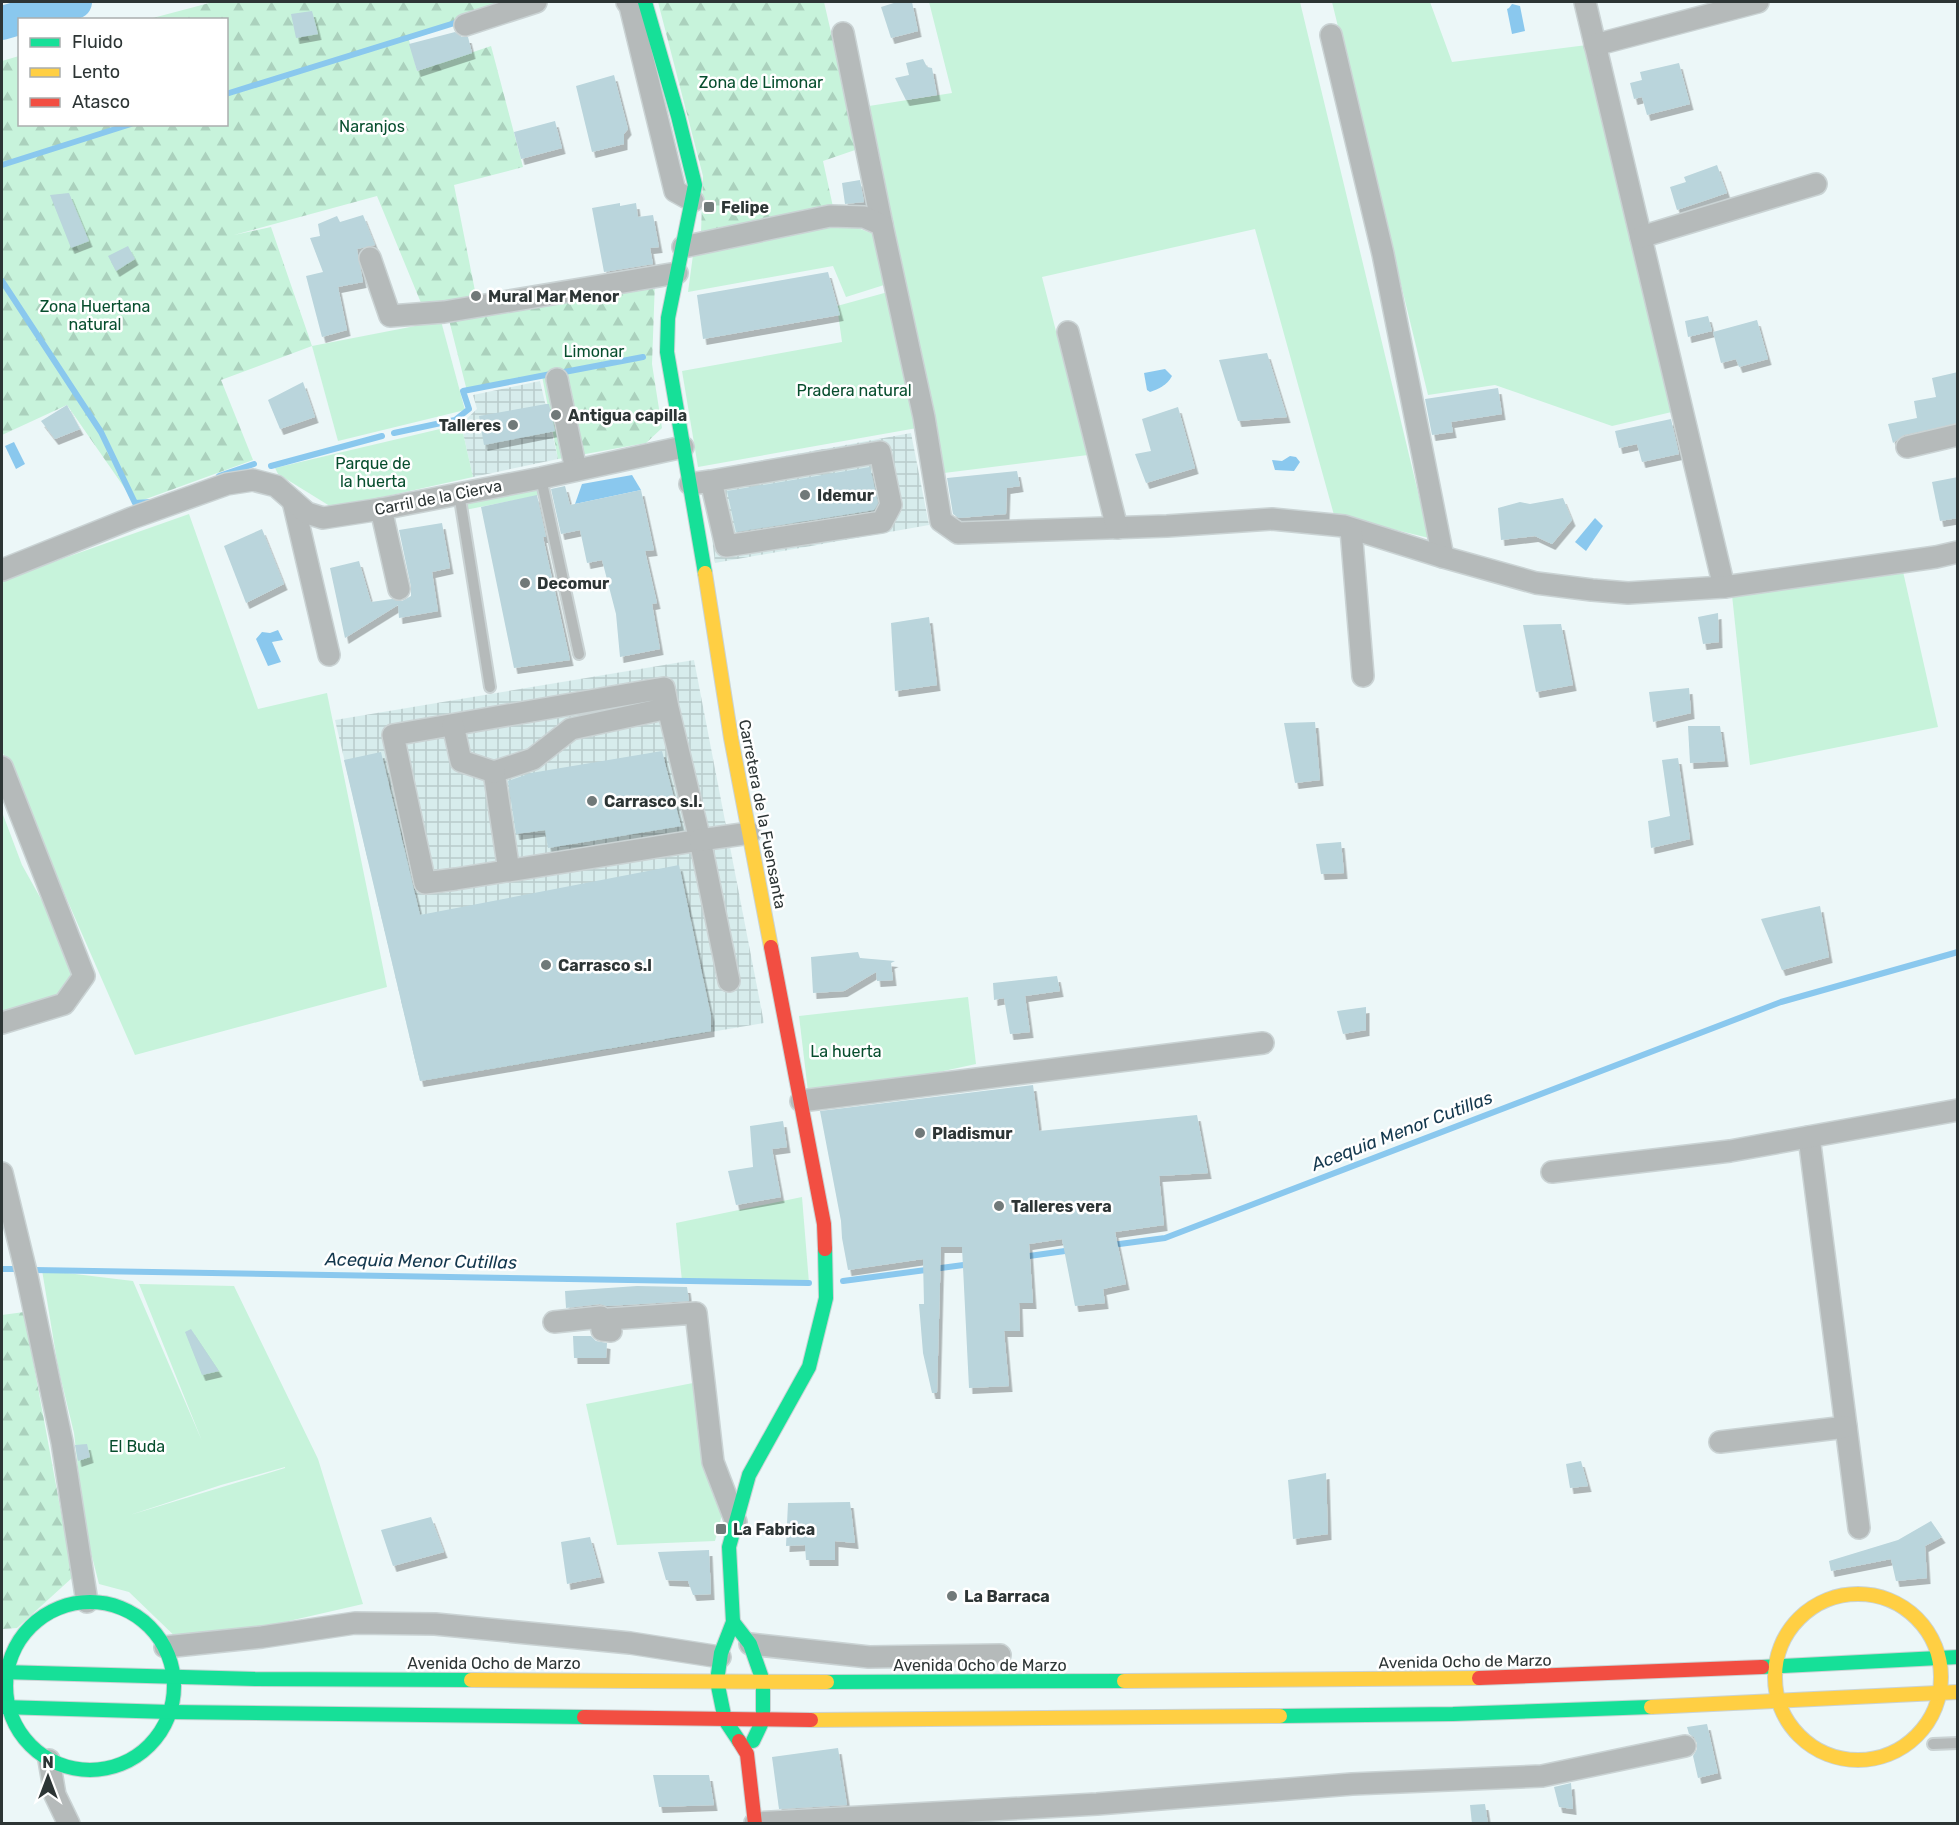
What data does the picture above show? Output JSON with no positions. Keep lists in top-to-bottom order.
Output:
{
  "streets": {
    "main road": ["Carretera de la Fuensanta", "Avenida Ocho de Marzo"],
    "street": ["Carril de la Cierva"]
  },
  "crossings": [
    ["Carril de la Cierva", "Carretera de la Fuensanta"]
  ],
  "water": ["Acequia Menor Cutillas"],
  "parks": [
    "Zona de Limonar",
    "Naranjos",
    "Zona Huertana natural",
    "Limonar",
    "Pradera natural",
    "Parque de la huerta",
    "La huerta",
    "El Buda"
  ],
  "places": {
    "transit": ["Felipe", "La Fabrica"],
    "other": [
      "Mural Mar Menor",
      "Antigua capilla",
      "Talleres",
      "Idemur",
      "Decomur",
      "Carrasco s.l.",
      "Carrasco s.l",
      "Pladismur",
      "Talleres vera",
      "La Barraca"
    ]
  },
  "legend": ["Fluido", "Lento", "Atasco"],
  "north": "top"
}
